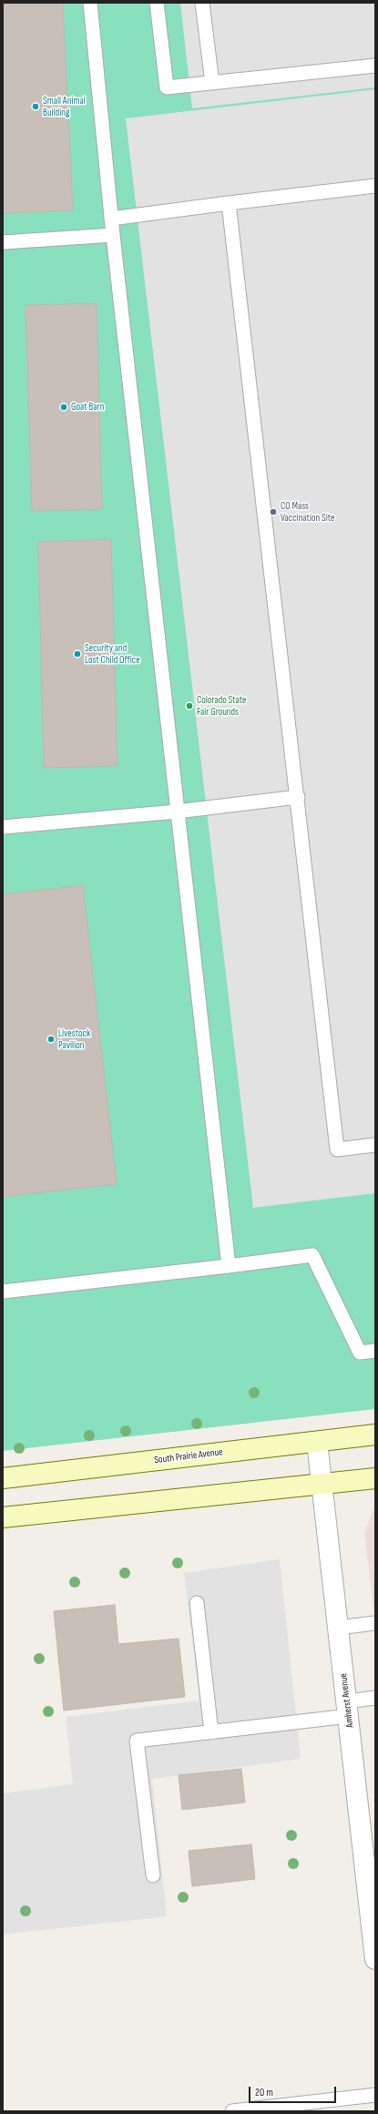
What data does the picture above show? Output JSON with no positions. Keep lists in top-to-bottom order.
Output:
{
  "streets": {
    "main road": ["South Prairie Avenue"],
    "street": ["Amherst Avenue"]
  },
  "crossings": [
    ["South Prairie Avenue", "Amherst Avenue"]
  ],
  "places": [
    "Small Animal Building",
    "Goat Barn",
    "CO Mass Vaccination Site",
    "Security and Lost Child Office",
    "Colorado State Fair Grounds",
    "Livestock Pavilion"
  ],
  "scale_bar": "20 m"
}
